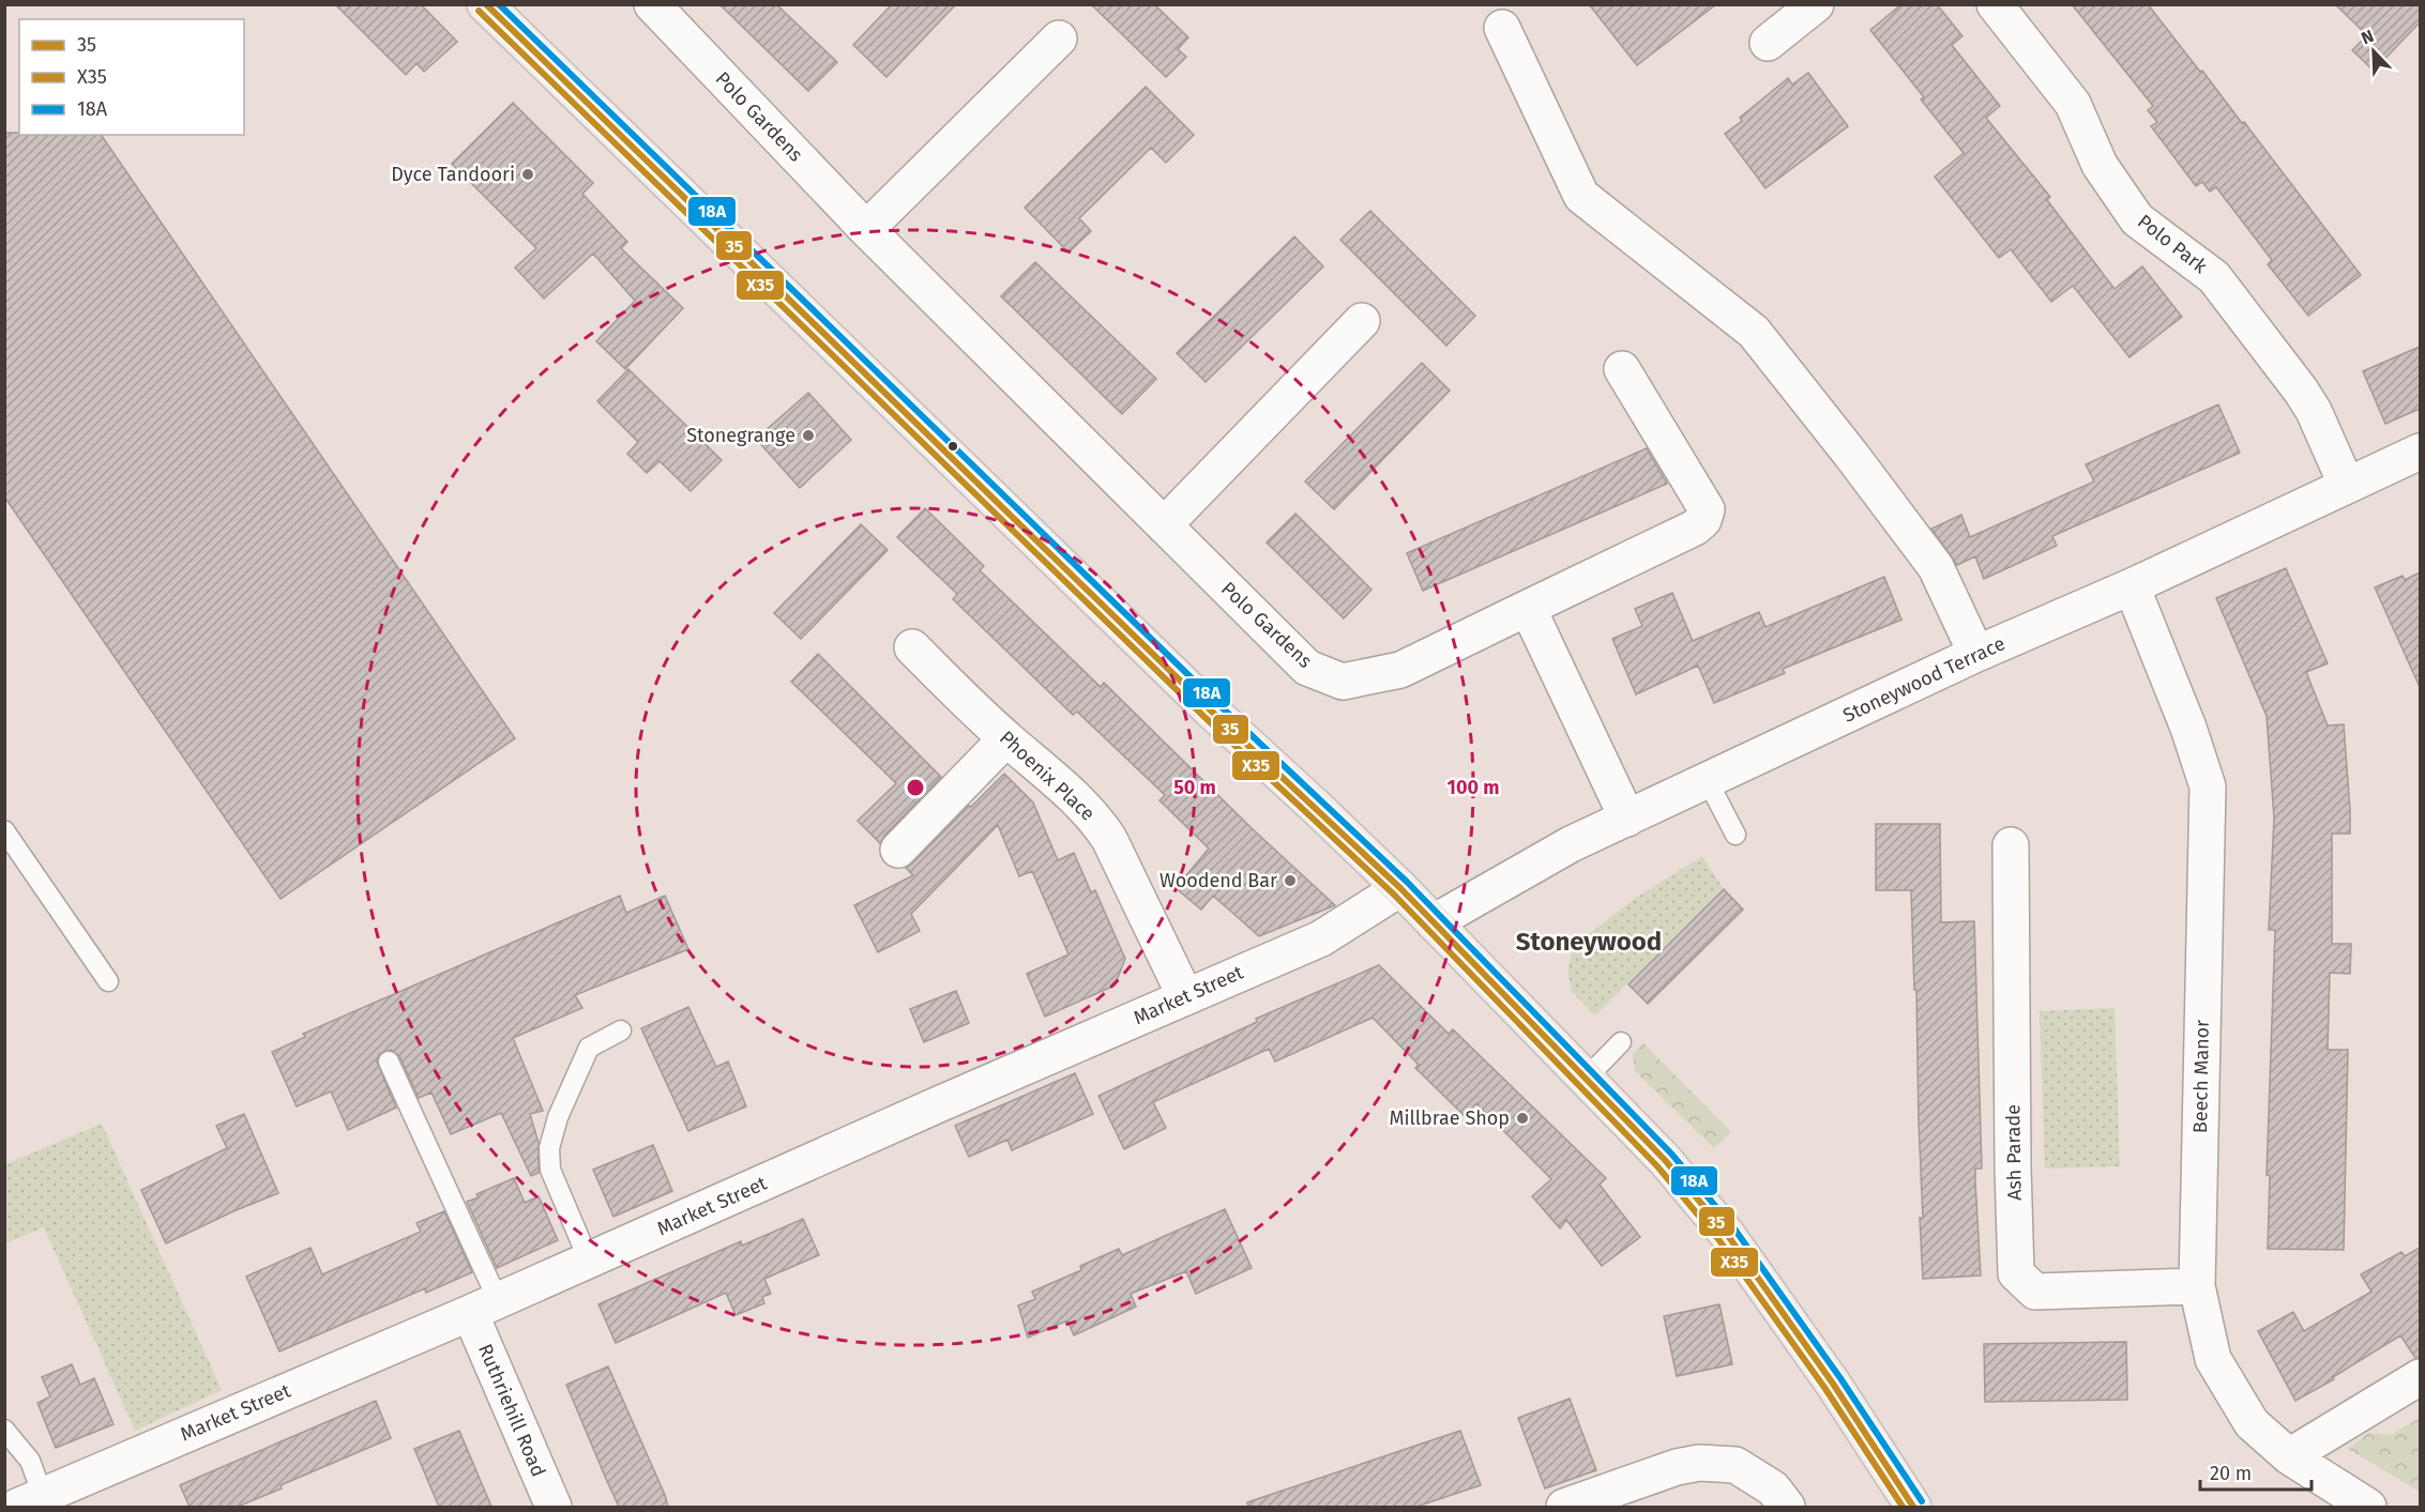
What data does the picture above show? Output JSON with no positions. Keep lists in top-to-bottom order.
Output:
{
  "streets": {
    "street": [
      "Polo Gardens",
      "Polo Park",
      "Stoneywood Terrace",
      "Phoenix Place",
      "Market Street",
      "Beech Manor",
      "Ash Parade",
      "Ruthriehill Road"
    ]
  },
  "crossings": [
    ["Polo Park", "Stoneywood Terrace"],
    ["Stoneywood Terrace", "Beech Manor"],
    ["Phoenix Place", "Market Street"],
    ["Market Street", "Ruthriehill Road"],
    ["Beech Manor", "Ash Parade"]
  ],
  "districts": ["Stoneywood"],
  "places": [
    "Dyce Tandoori",
    "Stonegrange",
    "Woodend Bar",
    "Millbrae Shop"
  ],
  "lines": ["transit line 35", "transit line 18A", "transit line X35"],
  "legend": ["35", "X35", "18A"],
  "scale_bar": "20 m",
  "north": "top left",
  "rings": ["50 m", "100 m"]
}
